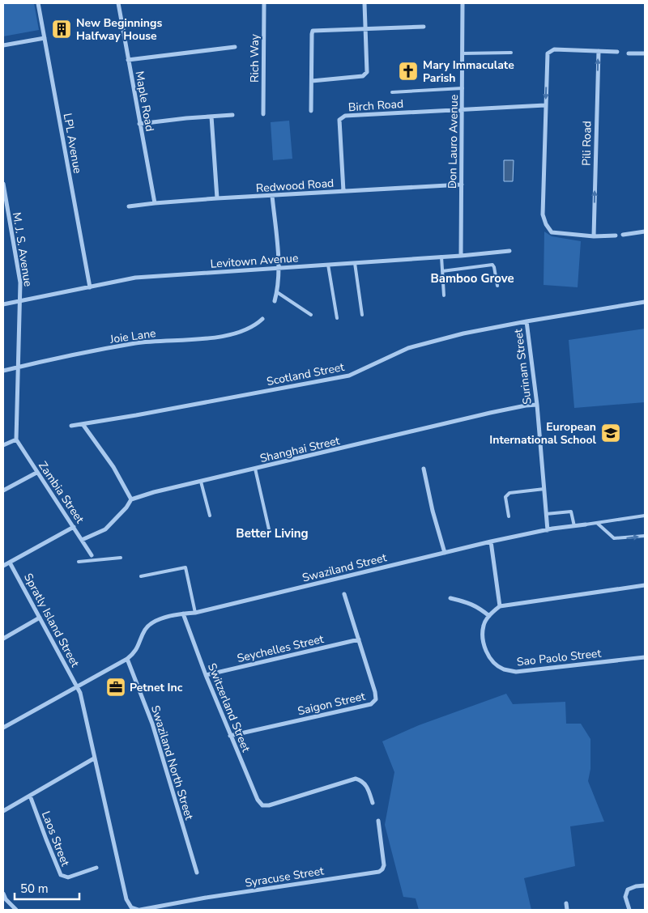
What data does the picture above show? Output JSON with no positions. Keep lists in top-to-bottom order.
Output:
{
  "streets": {
    "street": [
      "Rich Way",
      "Maple Road",
      "Birch Road",
      "Don Lauro Avenue",
      "LPL Avenue",
      "Pili Road",
      "Redwood Road",
      "M. J. S. Avenue",
      "Levitown Avenue",
      "Joie Lane",
      "Surinam Street",
      "Scotland Street",
      "Shanghai Street",
      "Zambia Street",
      "Swaziland Street",
      "Spratly Island Street",
      "Seychelles Street",
      "Sao Paolo Street",
      "Saigon Street",
      "Switzerland Street",
      "Swaziland North Street",
      "Laos Street",
      "Syracuse Street"
    ]
  },
  "crossings": [
    ["Maple Road", "Redwood Road"],
    ["Birch Road", "Don Lauro Avenue"],
    ["Birch Road", "Redwood Road"],
    ["Don Lauro Avenue", "Redwood Road"],
    ["Don Lauro Avenue", "Levitown Avenue"],
    ["LPL Avenue", "Levitown Avenue"],
    ["M. J. S. Avenue", "Levitown Avenue"],
    ["M. J. S. Avenue", "Joie Lane"],
    ["M. J. S. Avenue", "Zambia Street"],
    ["Surinam Street", "Scotland Street"],
    ["Surinam Street", "Shanghai Street"],
    ["Surinam Street", "Swaziland Street"],
    ["Swaziland Street", "Switzerland Street"],
    ["Swaziland Street", "Swaziland North Street"],
    ["Spratly Island Street", "Syracuse Street"],
    ["Seychelles Street", "Saigon Street"],
    ["Seychelles Street", "Switzerland Street"],
    ["Saigon Street", "Switzerland Street"]
  ],
  "one_way": ["Pili Road"],
  "districts": ["Bamboo Grove", "Better Living"],
  "places": {
    "building": ["New Beginnings Halfway House"],
    "church": ["Mary Immaculate Parish"],
    "school or university": ["European International School"],
    "office": ["Petnet Inc"]
  },
  "scale_bar": "50 m"
}
